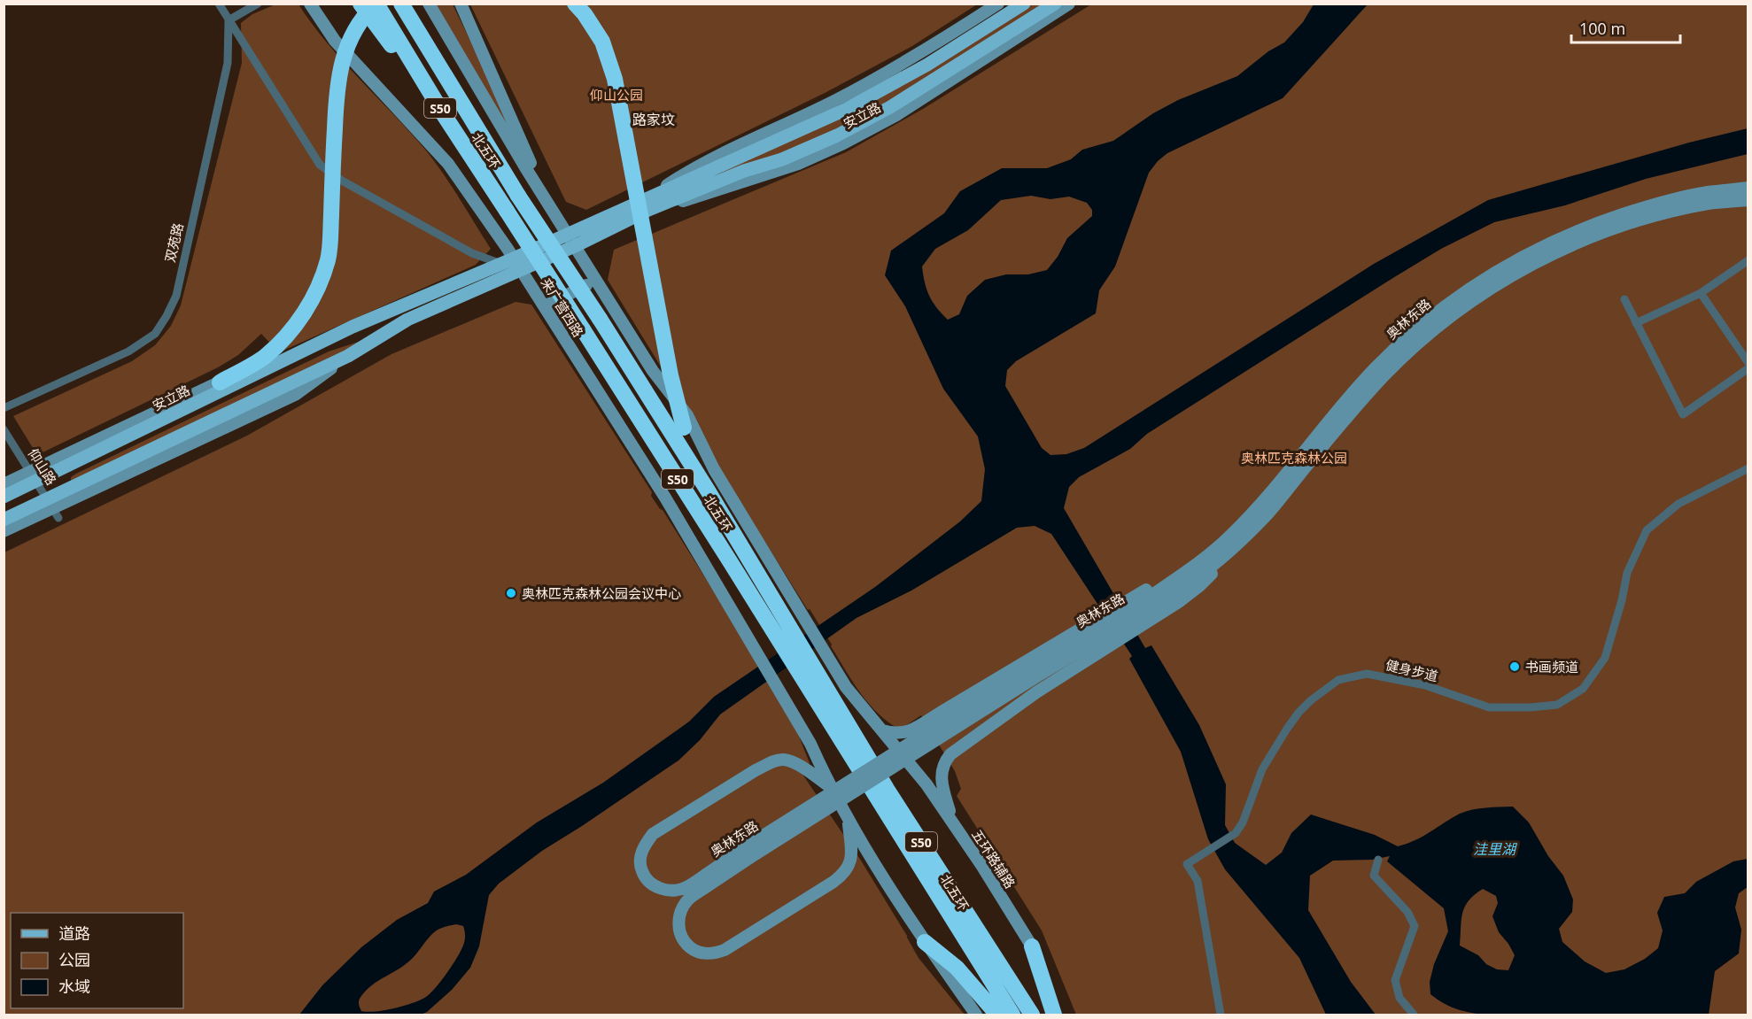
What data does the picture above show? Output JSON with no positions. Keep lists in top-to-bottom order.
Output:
{
  "streets": {
    "highway": ["S50", "北五环"],
    "main road": ["安立路"],
    "street": [
      "双苑路",
      "来广营西路",
      "奥林东路",
      "仰山路",
      "健身步道",
      "五环路辅路"
    ]
  },
  "crossings": [
    ["安立路", "来广营西路"],
    ["安立路", "仰山路"],
    ["安立路", "五环路辅路"],
    ["来广营西路", "奥林东路"]
  ],
  "districts": ["路家坟"],
  "water": ["洼里湖"],
  "parks": ["仰山公园", "奥林匹克森林公园"],
  "places": ["奥林匹克森林公园会议中心", "书画频道"],
  "legend": ["道路", "公园", "水域"],
  "scale_bar": "100 m"
}
